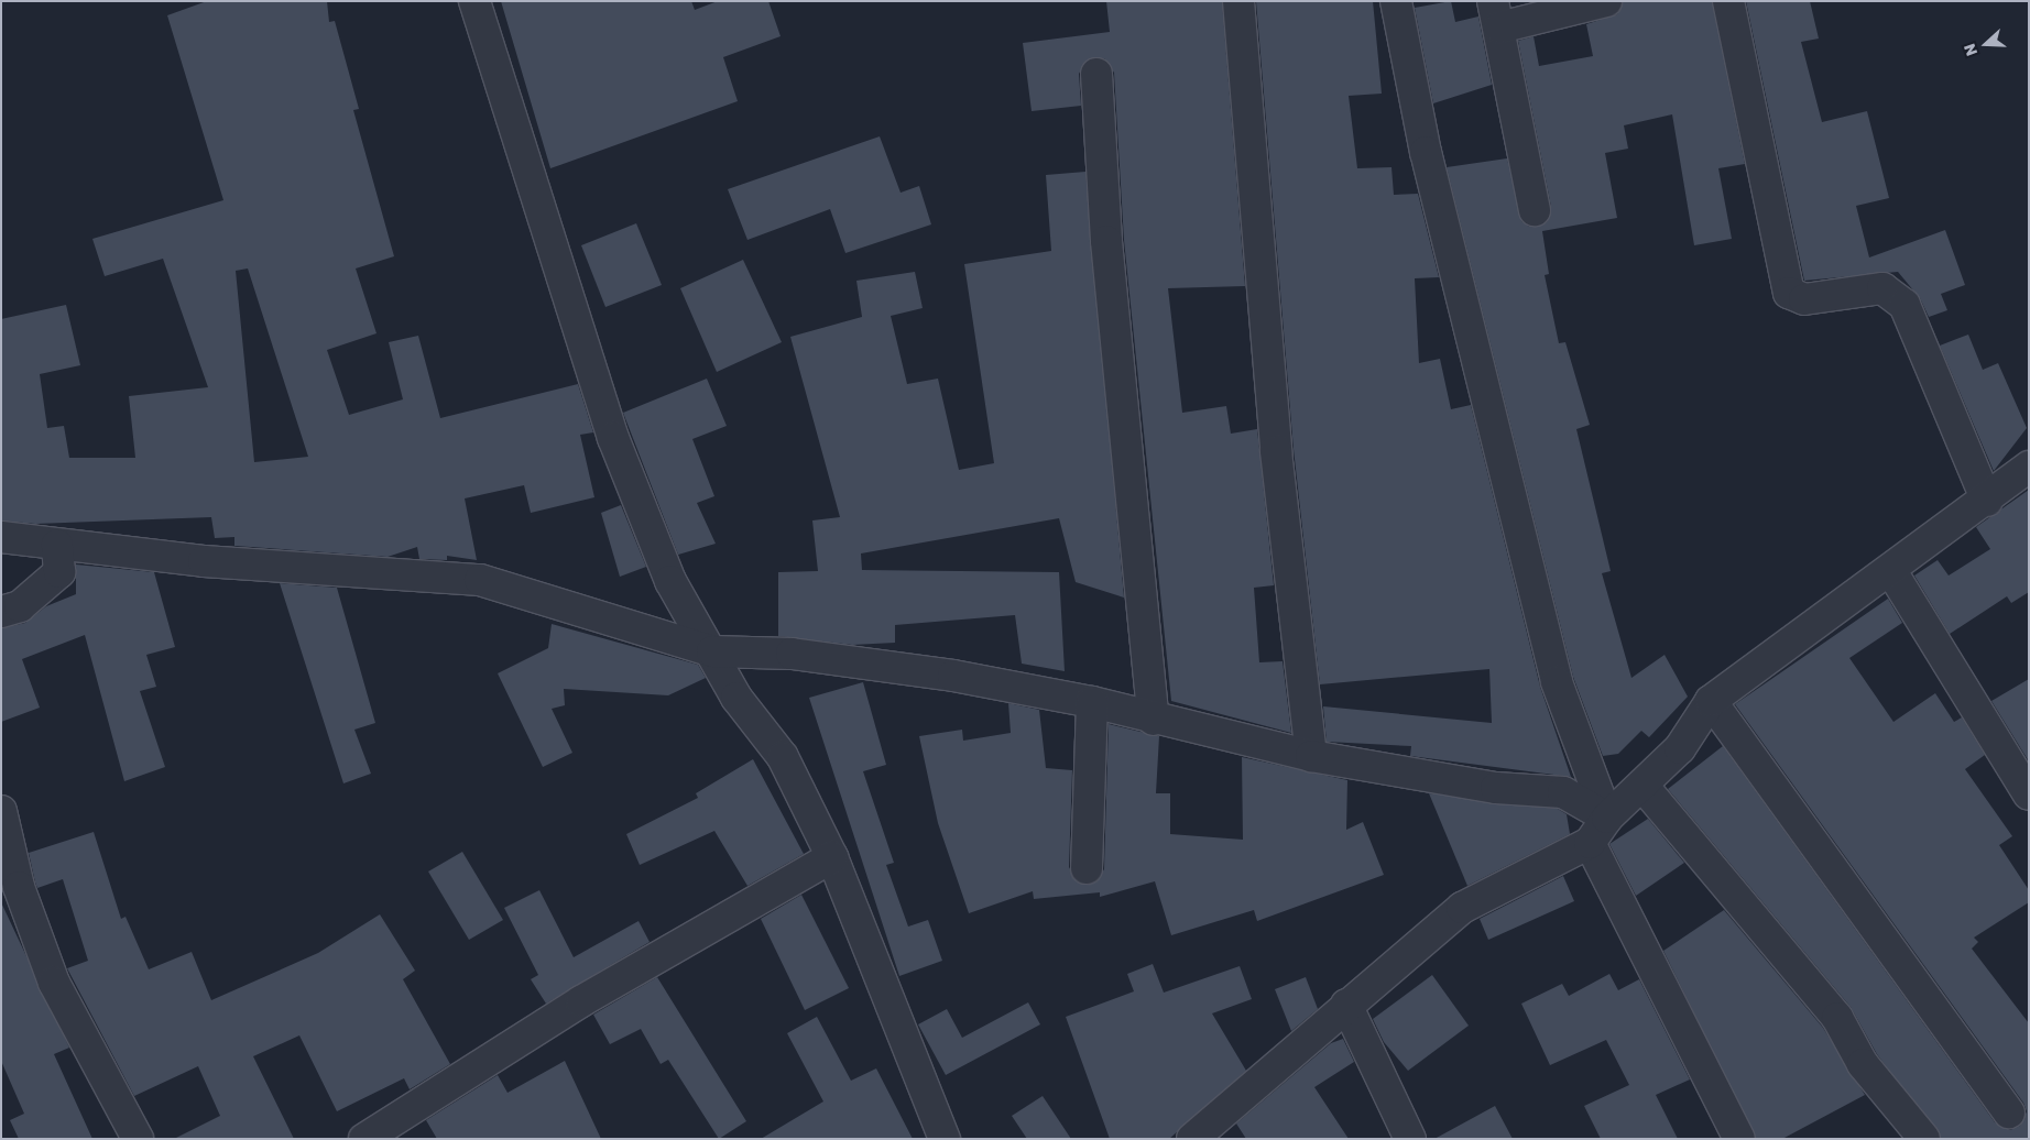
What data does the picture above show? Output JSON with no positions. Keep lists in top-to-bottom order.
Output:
{
  "north": "left"
}
